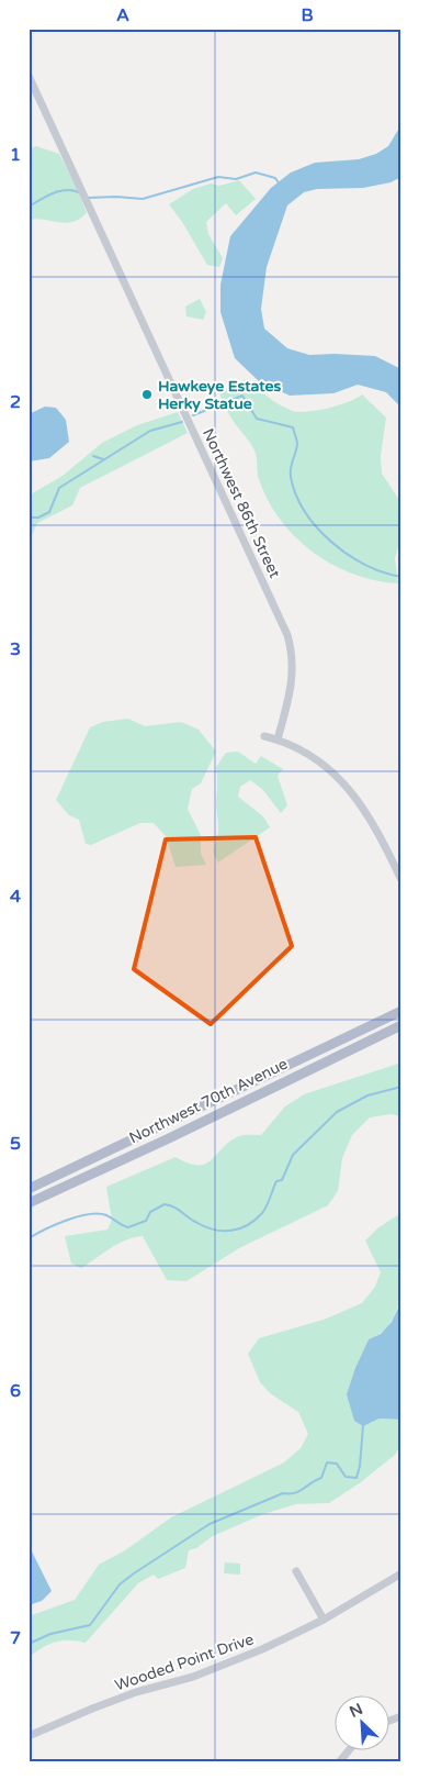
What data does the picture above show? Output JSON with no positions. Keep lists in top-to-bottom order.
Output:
{
  "streets": {
    "main road": ["Northwest 70th Avenue"],
    "street": ["Northwest 86th Street", "Wooded Point Drive"]
  },
  "places": ["Hawkeye Estates Herky Statue"],
  "north": "top left",
  "grid": {
    "columns": ["A", "B"],
    "rows": [
      "1",
      "2",
      "3",
      "4",
      "5",
      "6",
      "7"
    ]
  }
}
